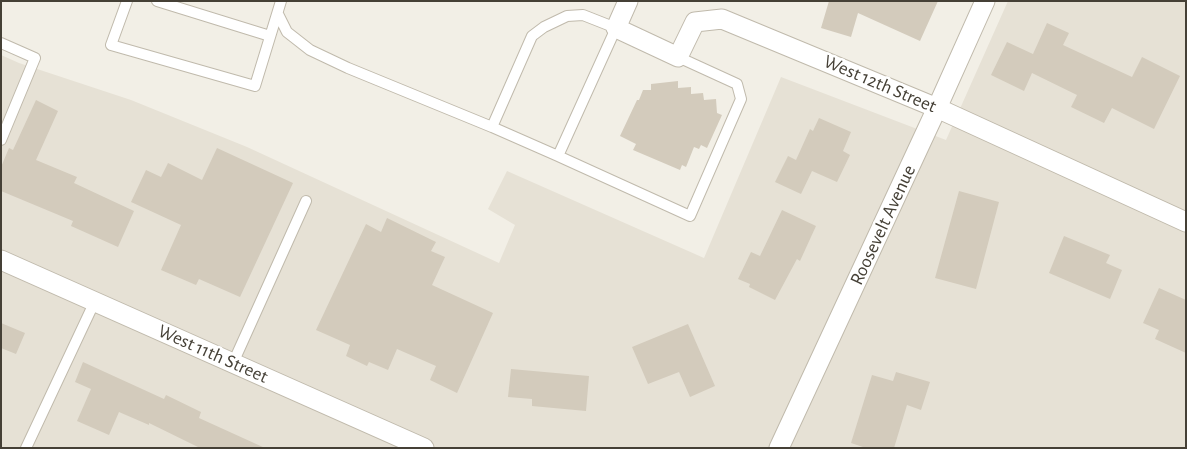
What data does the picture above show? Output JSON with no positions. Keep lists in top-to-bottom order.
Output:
{
  "streets": {
    "street": ["West 12th Street", "Roosevelt Avenue", "West 11th Street"]
  },
  "crossings": [
    ["West 12th Street", "Roosevelt Avenue"]
  ]
}
